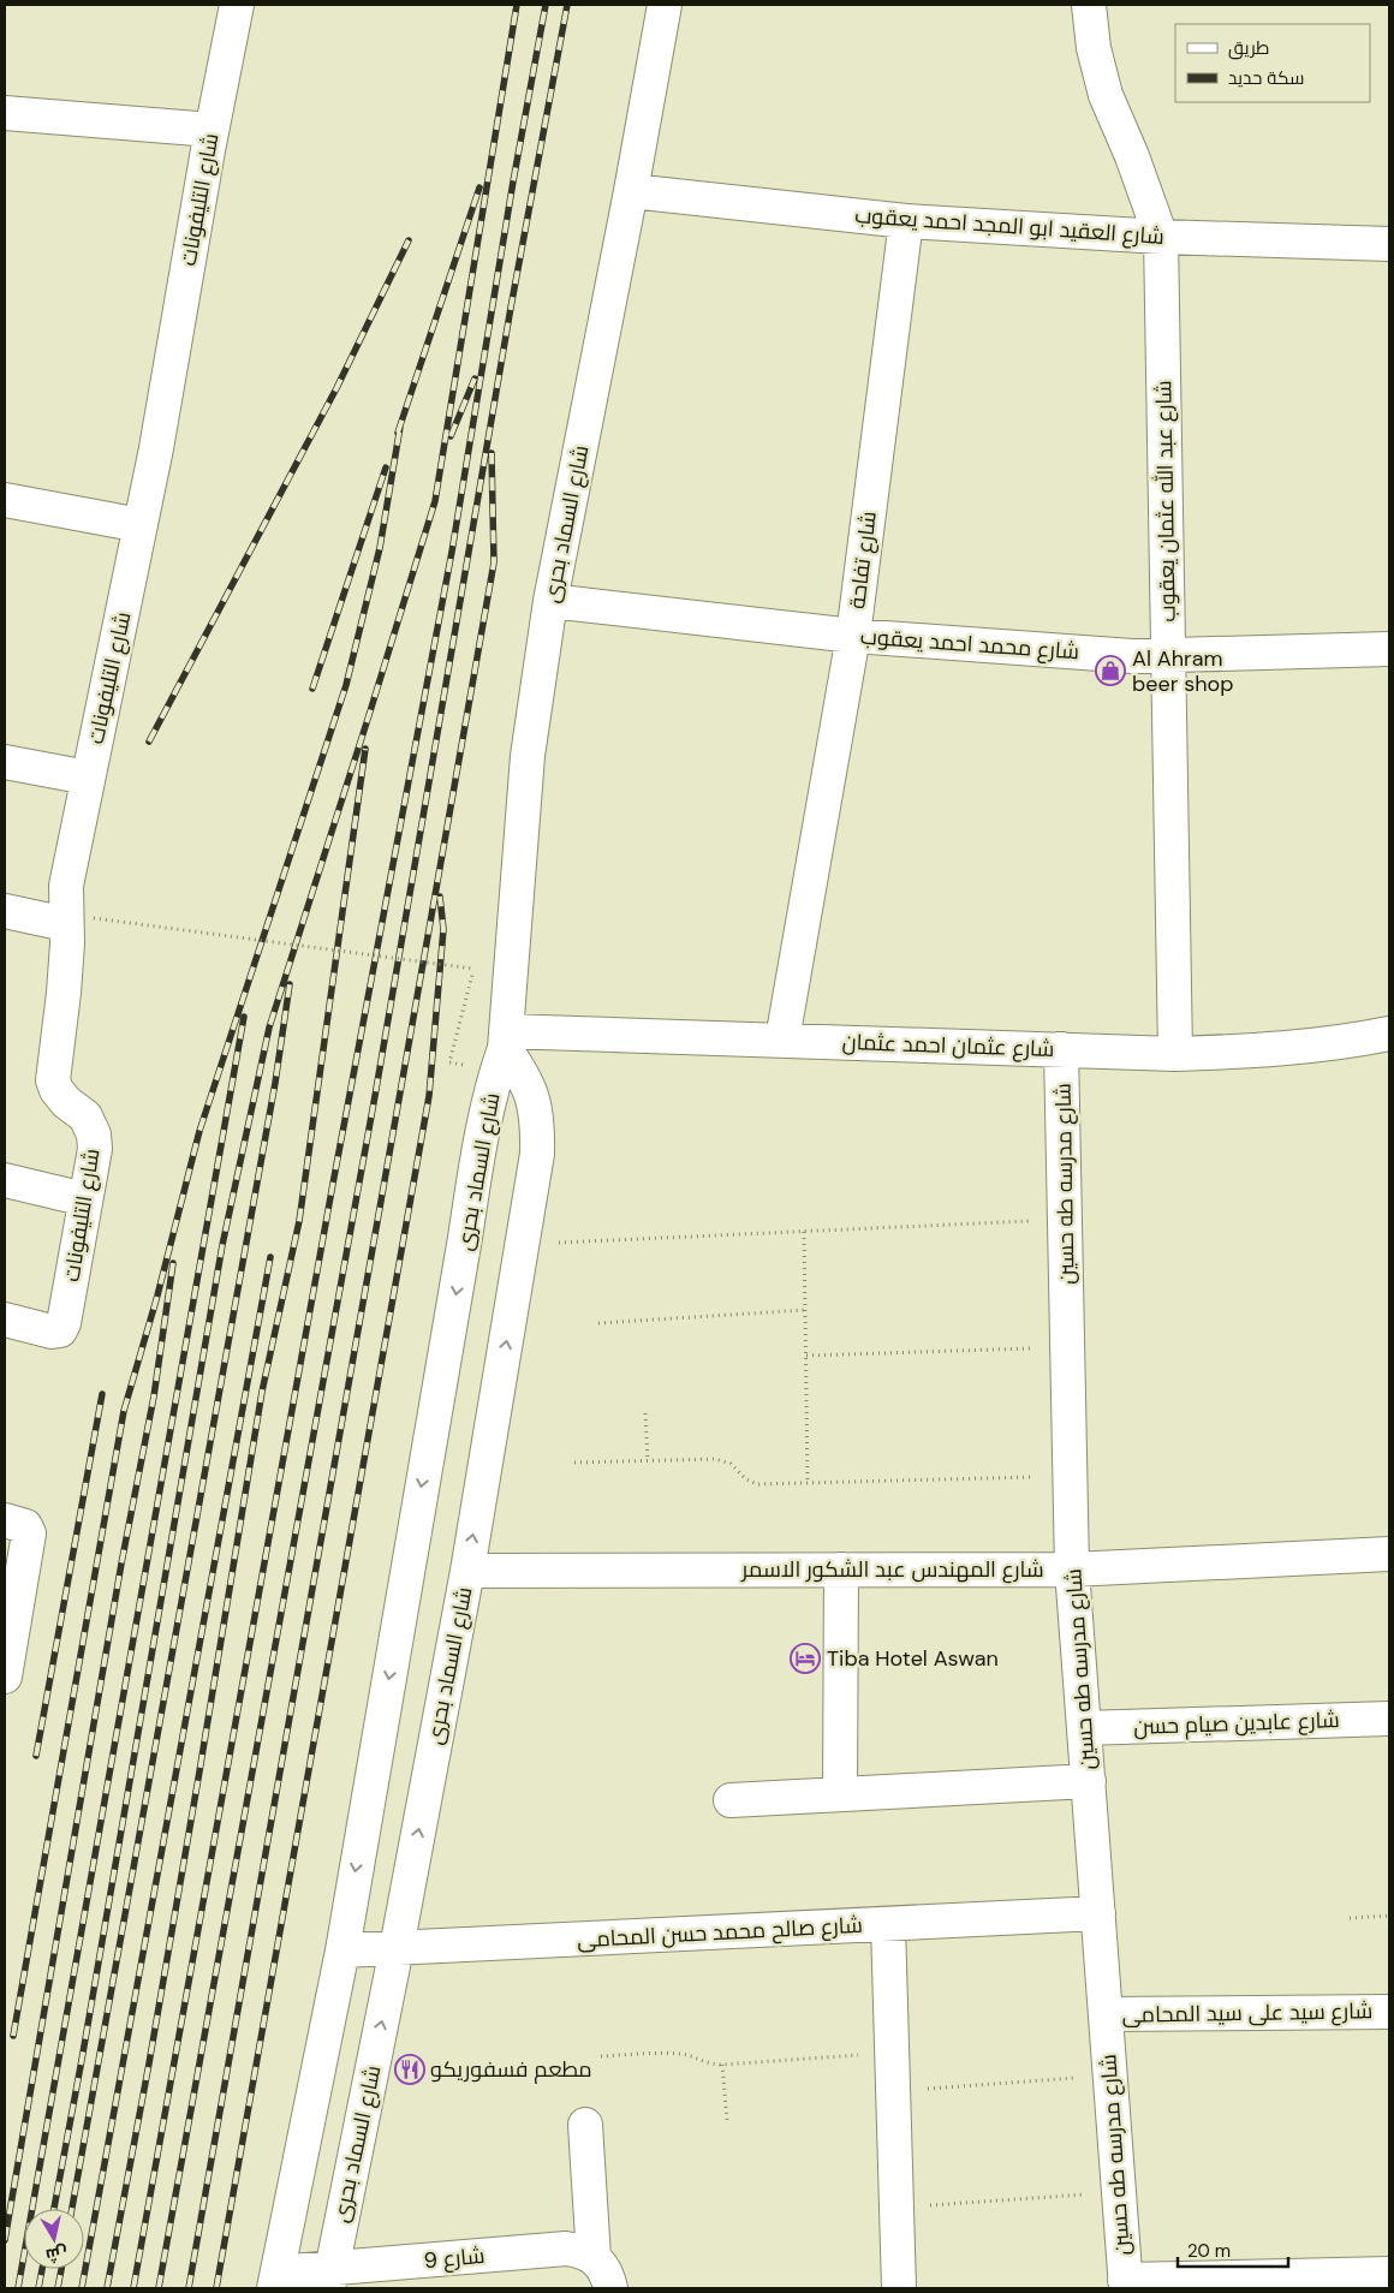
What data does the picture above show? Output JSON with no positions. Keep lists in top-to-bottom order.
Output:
{
  "streets": {
    "street": [
      "شارع التليفونات",
      "شارع العقيد ابو المجد احمد يعقوب",
      "شارع عبد الله عثمان يعقوب",
      "شارع السماد بحرى",
      "شارع تفاحة",
      "شارع محمد احمد يعقوب",
      "شارع عثمان احمد عثمان",
      "شارع مدرسه طه حسين",
      "شارع المهندس عبد الشكور الاسمر",
      "شارع عابدين صيام حسن",
      "شارع صالح محمد حسن المحامى",
      "شارع سيد على سيد المحامى",
      "شارع 9"
    ]
  },
  "crossings": [
    ["شارع العقيد ابو المجد احمد يعقوب", "شارع عبد الله عثمان يعقوب"],
    ["شارع العقيد ابو المجد احمد يعقوب", "شارع السماد بحرى"],
    ["شارع العقيد ابو المجد احمد يعقوب", "شارع تفاحة"],
    ["شارع عبد الله عثمان يعقوب", "شارع محمد احمد يعقوب"],
    ["شارع عبد الله عثمان يعقوب", "شارع عثمان احمد عثمان"],
    ["شارع السماد بحرى", "شارع محمد احمد يعقوب"],
    ["شارع السماد بحرى", "شارع عثمان احمد عثمان"],
    ["شارع السماد بحرى", "شارع المهندس عبد الشكور الاسمر"],
    ["شارع السماد بحرى", "شارع صالح محمد حسن المحامى"],
    ["شارع السماد بحرى", "شارع 9"],
    ["شارع تفاحة", "شارع محمد احمد يعقوب"],
    ["شارع تفاحة", "شارع عثمان احمد عثمان"],
    ["شارع عثمان احمد عثمان", "شارع مدرسه طه حسين"],
    ["شارع مدرسه طه حسين", "شارع المهندس عبد الشكور الاسمر"],
    ["شارع مدرسه طه حسين", "شارع عابدين صيام حسن"],
    ["شارع مدرسه طه حسين", "شارع صالح محمد حسن المحامى"],
    ["شارع مدرسه طه حسين", "شارع سيد على سيد المحامى"]
  ],
  "places": {
    "shop": ["Al Ahram beer shop"],
    "hotel": ["Tiba Hotel Aswan"],
    "restaurant": ["مطعم فسفوريكو"]
  },
  "legend": ["طريق", "سكة حديد"],
  "scale_bar": "20 m",
  "north": "bottom"
}
